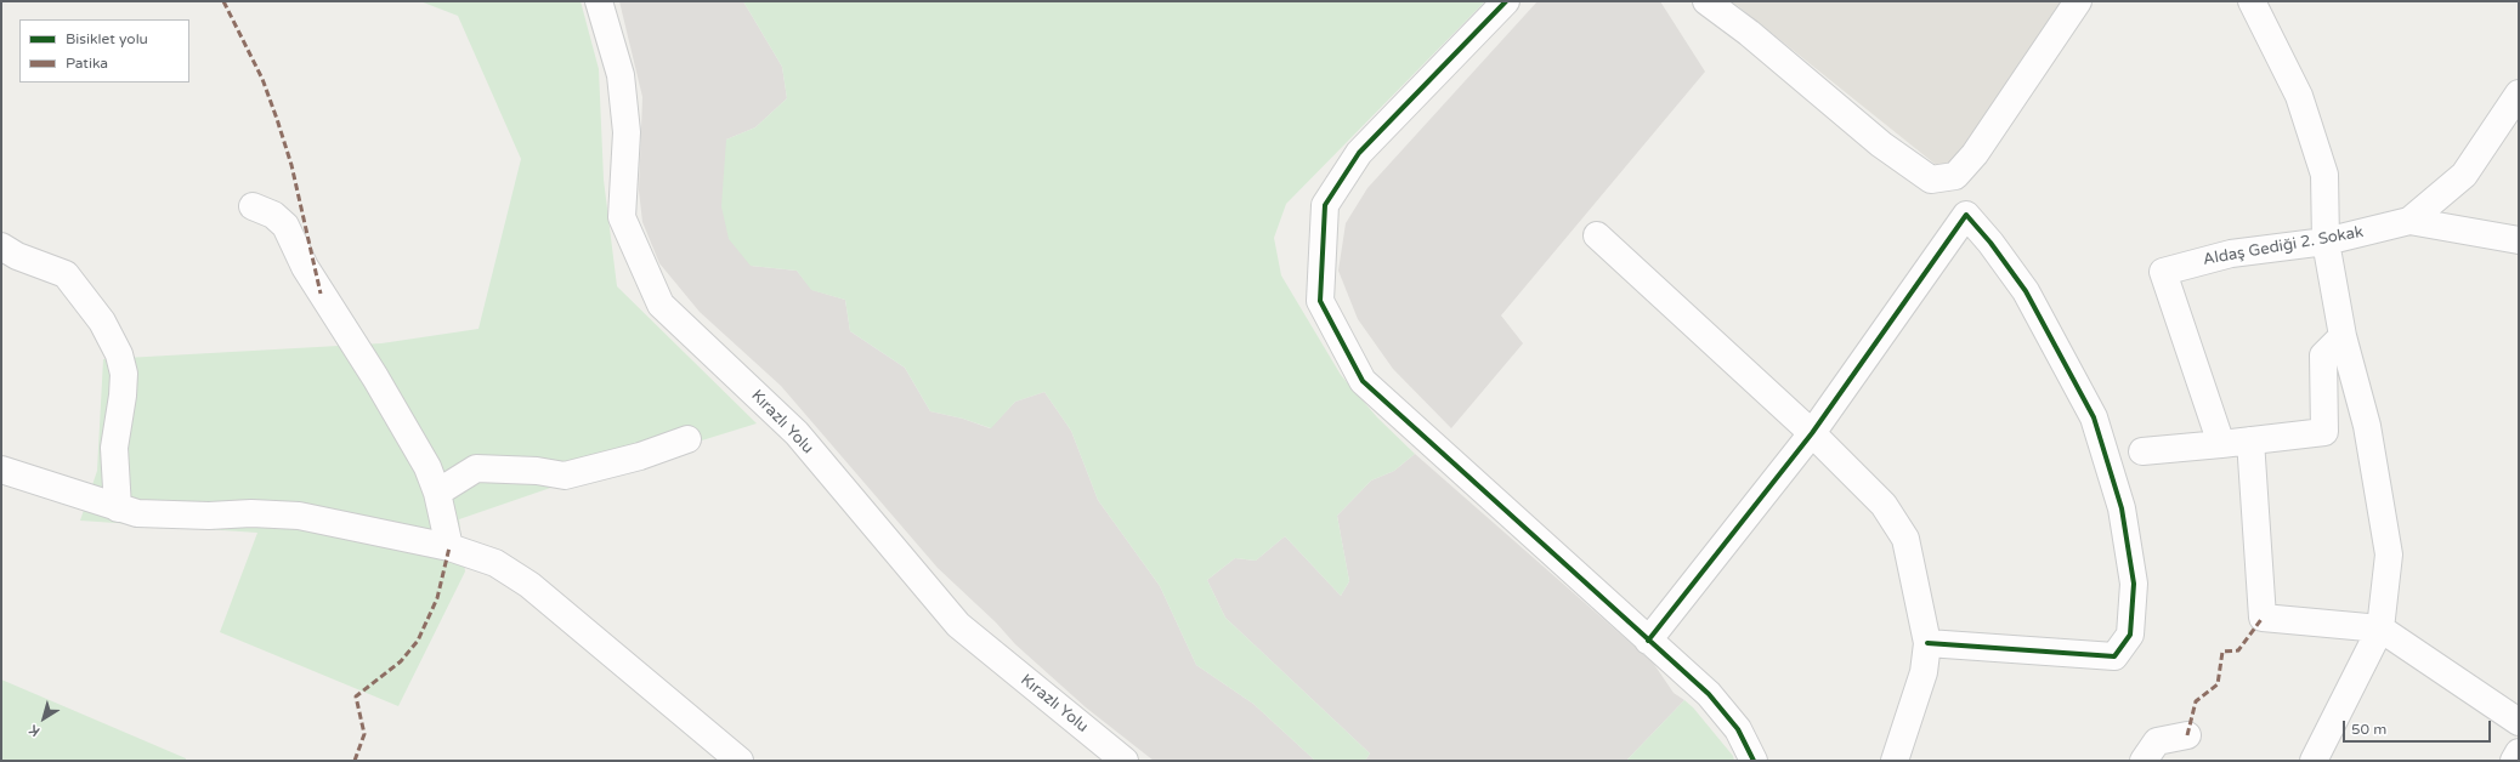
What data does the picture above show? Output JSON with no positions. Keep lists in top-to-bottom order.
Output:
{
  "streets": {
    "street": ["Aldaş Gediği 2. Sokak", "Kırazlı Yolu"]
  },
  "legend": ["Bisiklet yolu", "Patika"],
  "scale_bar": "50 m",
  "north": "bottom left"
}
